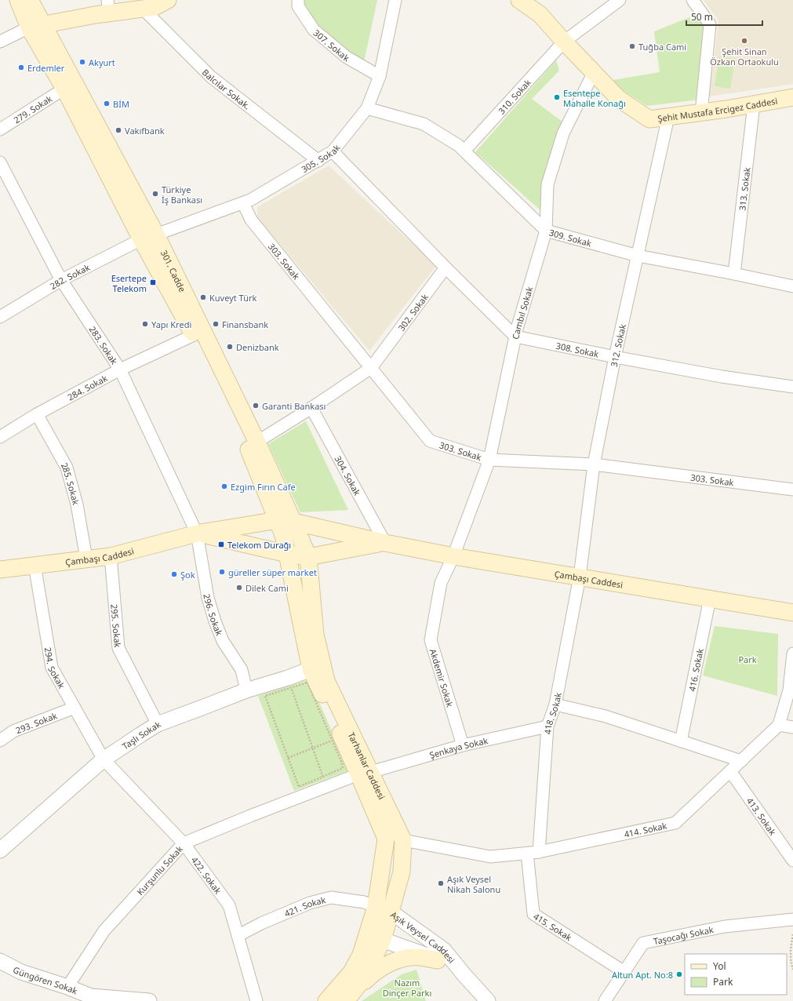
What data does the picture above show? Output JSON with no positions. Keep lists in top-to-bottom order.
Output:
{
  "streets": {
    "main road": [
      "Şehit Mustafa Ercigez Caddesi",
      "301. Cadde",
      "Çambaşı Caddesi",
      "Tarhanlar Caddesi"
    ],
    "street": [
      "307. Sokak",
      "Balcılar Sokak.",
      "310. Sokak",
      "279. Sokak",
      "305. Sokak",
      "313. Sokak",
      "309. Sokak",
      "303. Sokak",
      "282. Sokak",
      "302. Sokak",
      "Cambıl Sokak",
      "283. Sokak",
      "312. Sokak",
      "308. Sokak",
      "284. Sokak",
      "304. Sokak",
      "285. Sokak",
      "296. Sokak",
      "295. Sokak",
      "294. Sokak",
      "416. Sokak",
      "Akdemir Sokak",
      "418. Sokak",
      "293. Sokak",
      "Taşlı Sokak",
      "Şenkaya Sokak",
      "413. Sokak",
      "414. Sokak",
      "Kurşunlu Sokak",
      "422. Sokak",
      "421. Sokak",
      "415. Sokak",
      "Taşocağı Sokak",
      "Aşık Veysel Caddesi",
      "Güngören Sokak"
    ]
  },
  "crossings": [
    ["307. Sokak", "305. Sokak"],
    ["Balcılar Sokak.", "305. Sokak"],
    ["310. Sokak", "Şehit Mustafa Ercigez Caddesi"],
    ["310. Sokak", "309. Sokak"],
    ["279. Sokak", "301. Cadde"],
    ["Şehit Mustafa Ercigez Caddesi", "313. Sokak"],
    ["Şehit Mustafa Ercigez Caddesi", "Cambıl Sokak"],
    ["Şehit Mustafa Ercigez Caddesi", "312. Sokak"],
    ["305. Sokak", "309. Sokak"],
    ["305. Sokak", "303. Sokak"],
    ["305. Sokak", "301. Cadde"],
    ["313. Sokak", "309. Sokak"],
    ["309. Sokak", "Cambıl Sokak"],
    ["309. Sokak", "312. Sokak"],
    ["303. Sokak", "302. Sokak"],
    ["303. Sokak", "Cambıl Sokak"],
    ["303. Sokak", "312. Sokak"],
    ["301. Cadde", "282. Sokak"],
    ["301. Cadde", "302. Sokak"],
    ["301. Cadde", "284. Sokak"],
    ["301. Cadde", "Çambaşı Caddesi"],
    ["301. Cadde", "Tarhanlar Caddesi"],
    ["282. Sokak", "283. Sokak"],
    ["302. Sokak", "304. Sokak"],
    ["Cambıl Sokak", "308. Sokak"],
    ["Cambıl Sokak", "Çambaşı Caddesi"],
    ["Cambıl Sokak", "Akdemir Sokak"],
    ["283. Sokak", "284. Sokak"],
    ["283. Sokak", "Çambaşı Caddesi"],
    ["283. Sokak", "296. Sokak"],
    ["312. Sokak", "308. Sokak"],
    ["312. Sokak", "Çambaşı Caddesi"],
    ["312. Sokak", "418. Sokak"],
    ["284. Sokak", "285. Sokak"],
    ["304. Sokak", "Çambaşı Caddesi"],
    ["285. Sokak", "Çambaşı Caddesi"],
    ["Çambaşı Caddesi", "296. Sokak"],
    ["Çambaşı Caddesi", "295. Sokak"],
    ["Çambaşı Caddesi", "294. Sokak"],
    ["Çambaşı Caddesi", "416. Sokak"],
    ["Çambaşı Caddesi", "Akdemir Sokak"],
    ["Çambaşı Caddesi", "418. Sokak"],
    ["Çambaşı Caddesi", "Tarhanlar Caddesi"],
    ["296. Sokak", "Taşlı Sokak"],
    ["295. Sokak", "Taşlı Sokak"],
    ["294. Sokak", "293. Sokak"],
    ["294. Sokak", "Taşlı Sokak"],
    ["294. Sokak", "422. Sokak"],
    ["Akdemir Sokak", "Şenkaya Sokak"],
    ["418. Sokak", "Şenkaya Sokak"],
    ["418. Sokak", "414. Sokak"],
    ["418. Sokak", "415. Sokak"],
    ["Taşlı Sokak", "Tarhanlar Caddesi"],
    ["Taşlı Sokak", "422. Sokak"],
    ["Şenkaya Sokak", "Tarhanlar Caddesi"],
    ["Şenkaya Sokak", "Kurşunlu Sokak"],
    ["Tarhanlar Caddesi", "414. Sokak"],
    ["Tarhanlar Caddesi", "Kurşunlu Sokak"],
    ["Tarhanlar Caddesi", "421. Sokak"],
    ["Tarhanlar Caddesi", "Aşık Veysel Caddesi"],
    ["413. Sokak", "414. Sokak"],
    ["414. Sokak", "415. Sokak"],
    ["Kurşunlu Sokak", "422. Sokak"],
    ["Kurşunlu Sokak", "Güngören Sokak"],
    ["422. Sokak", "421. Sokak"],
    ["421. Sokak", "Aşık Veysel Caddesi"],
    ["415. Sokak", "Taşocağı Sokak"]
  ],
  "parks": ["Park", "Nazım Dinçer Parkı"],
  "places": {
    "other": [
      "Şehit Sinan Özkan Ortaokulu",
      "Tuğba Cami",
      "Akyurt",
      "Erdemler",
      "Esentepe Mahalle Konağı",
      "BİM",
      "Vakıfbank",
      "Türkiye İş Bankası",
      "Kuveyt Türk",
      "Yapı Kredi",
      "Finansbank",
      "Denizbank",
      "Garanti Bankası",
      "Ezgim Fırın Cafe",
      "güreller süper market",
      "Şok",
      "Dilek Cami",
      "Aşık Veysel Nikah Salonu",
      "Altun Apt. No:8"
    ],
    "transit": ["Esertepe Telekom", "Telekom Durağı"]
  },
  "legend": ["Yol", "Park"],
  "scale_bar": "50 m"
}
